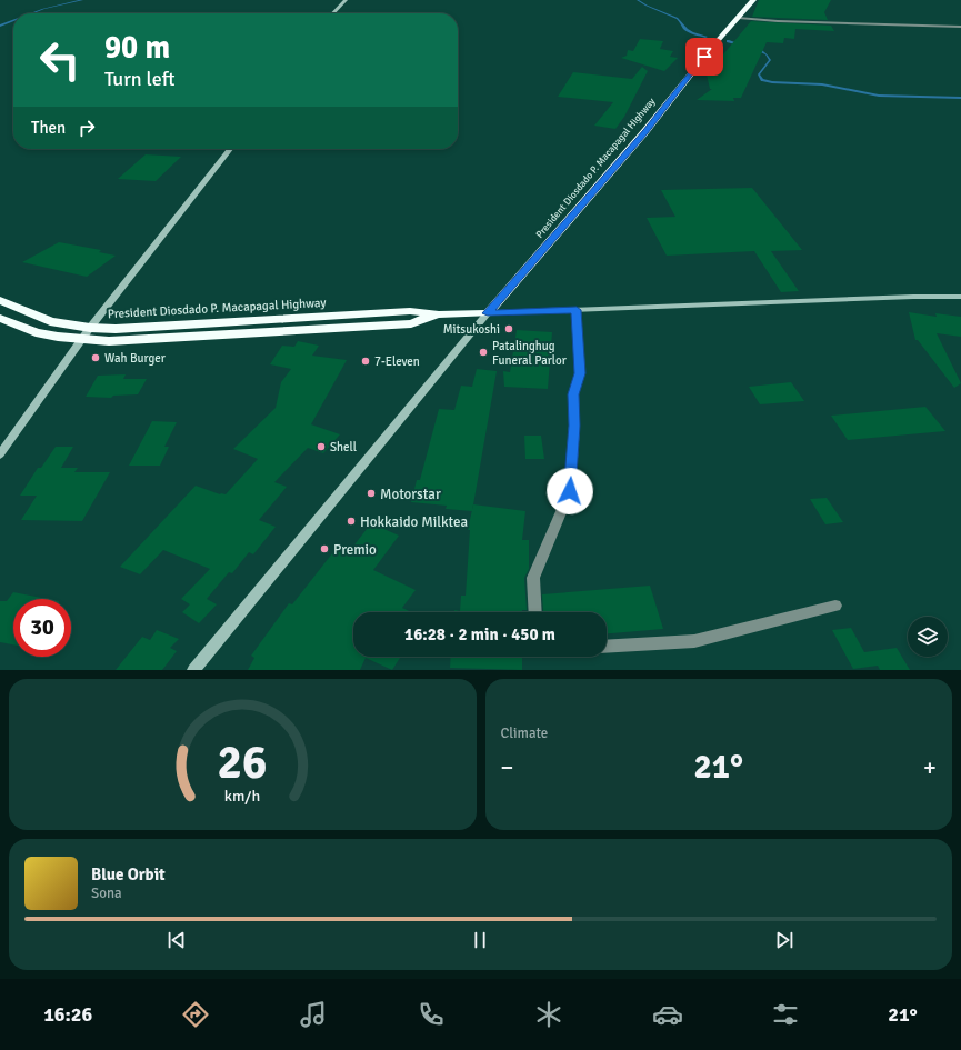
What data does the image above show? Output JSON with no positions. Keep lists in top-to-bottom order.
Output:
{
  "streets": {
    "highway": ["President Diosdado P. Macapagal Highway"]
  },
  "places": [
    "Mitsukoshi",
    "Patalinghug Funeral Parlor",
    "Wah Burger",
    "7-Eleven",
    "Shell",
    "Motorstar",
    "Hokkaido Milktea",
    "Premio"
  ],
  "page": {
    "turn": ["90 m", "Turn left"],
    "then": "Then",
    "limit": "30",
    "trip": "16:28 · 2 min · 450 m",
    "tile": "Climate",
    "heat": ["−", "21°", "+"],
    "song": ["Blue Orbit", "Sona"],
    "tabs": ["16:26", "21°"],
    "gauge": ["26", "km/h"]
  }
}
